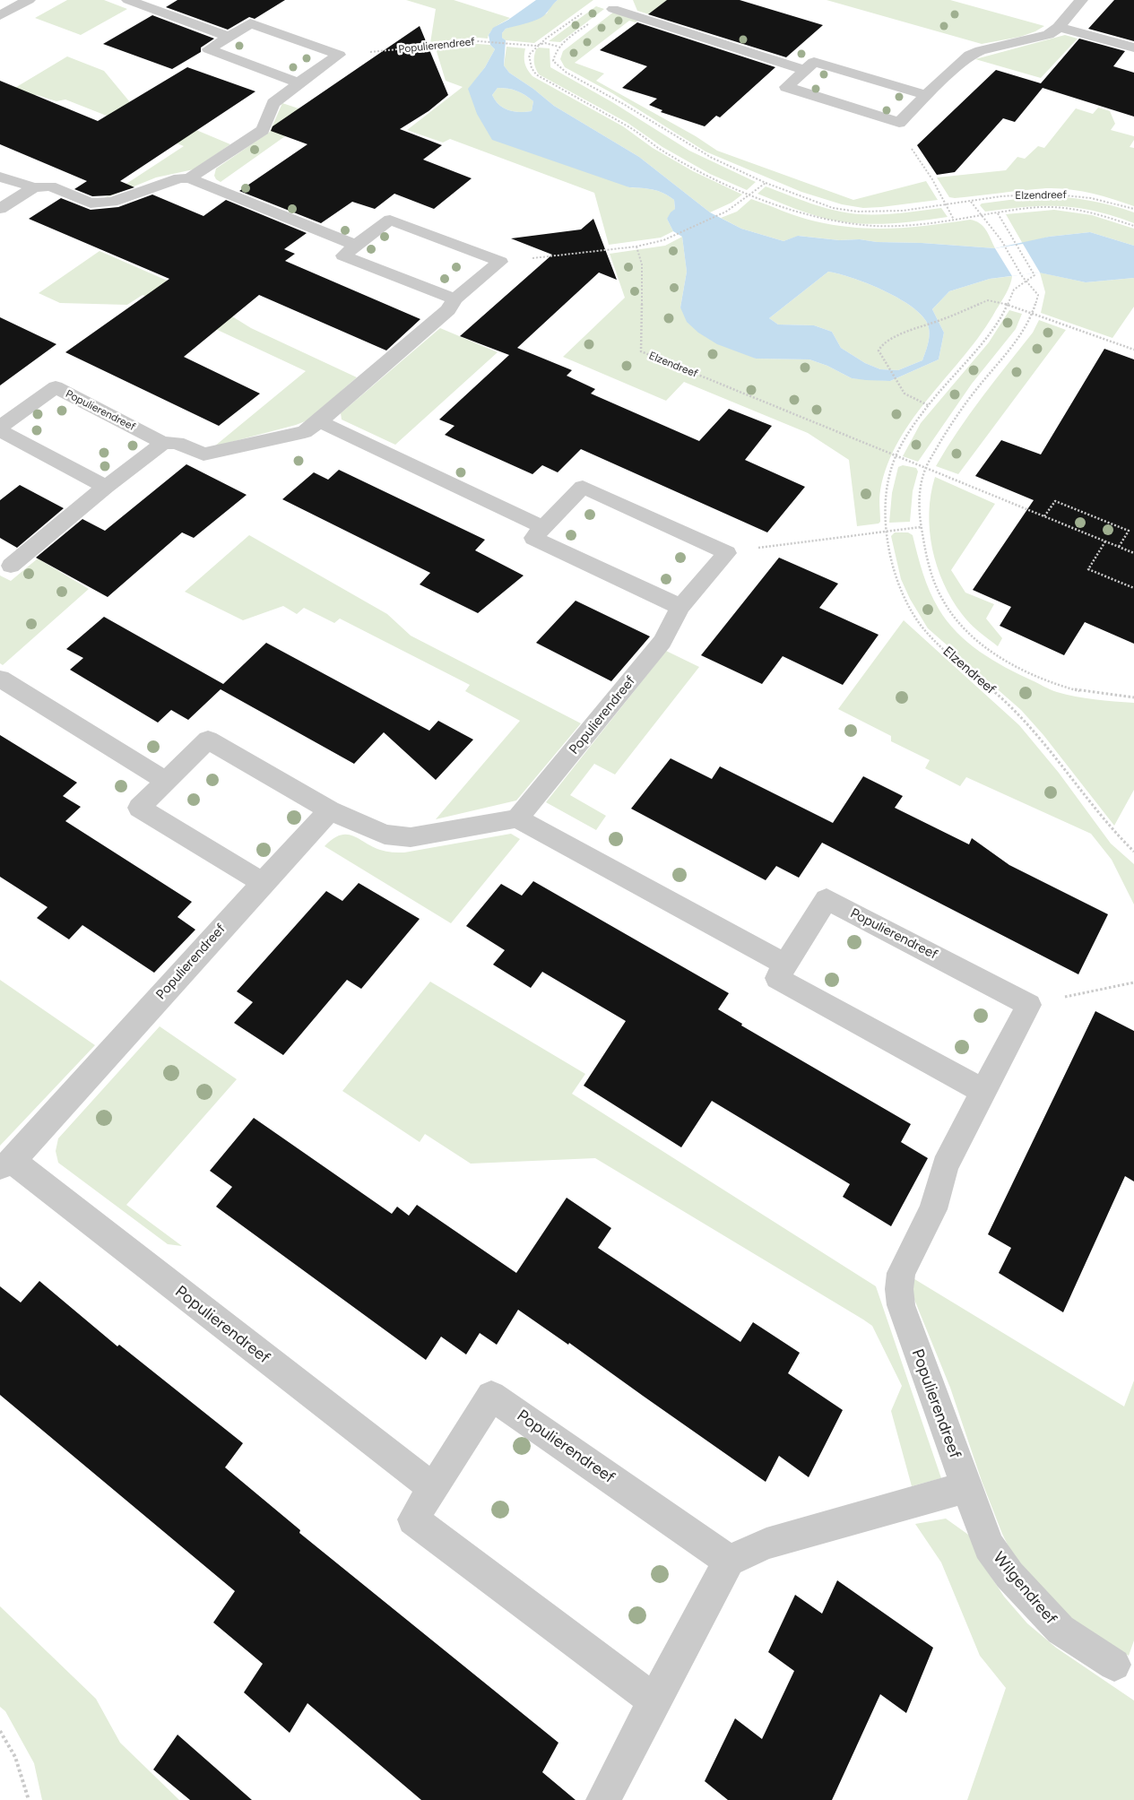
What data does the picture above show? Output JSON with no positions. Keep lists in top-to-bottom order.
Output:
{
  "streets": {
    "street": ["Populierendreef", "Wilgendreef"],
    "path": ["Elzendreef"]
  },
  "crossings": [
    ["Populierendreef", "Elzendreef"],
    ["Populierendreef", "Wilgendreef"]
  ]
}
